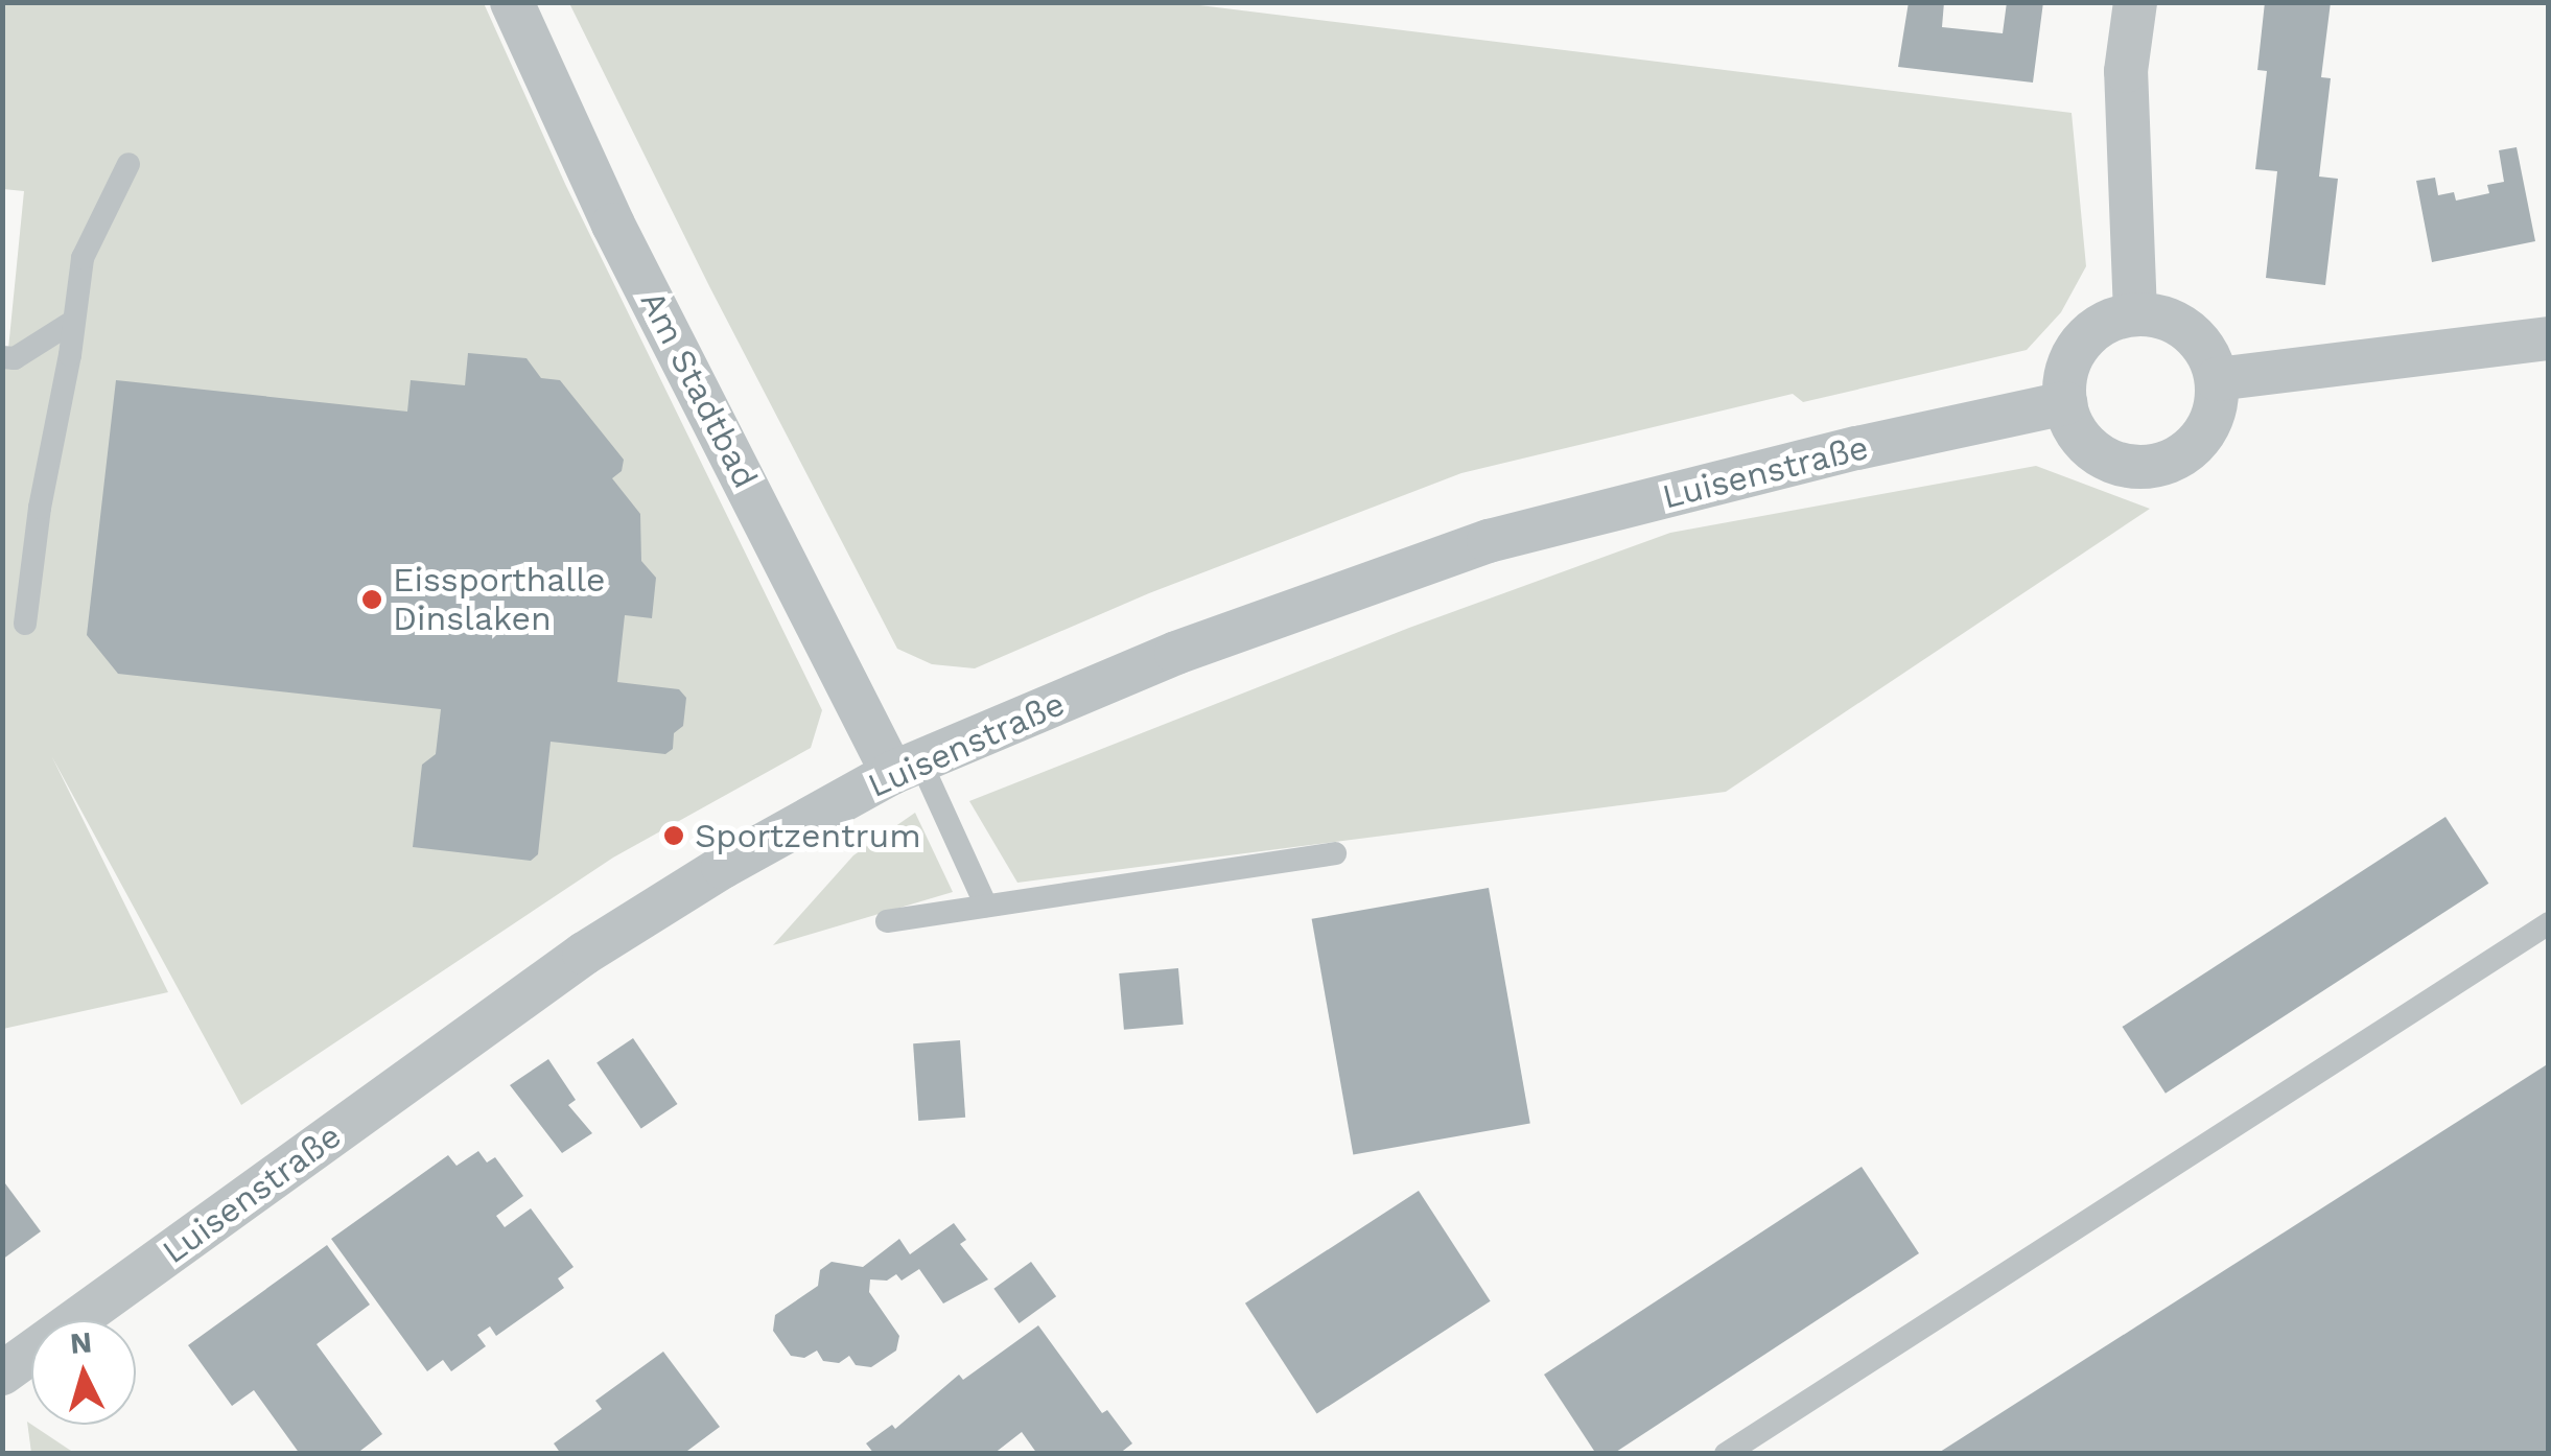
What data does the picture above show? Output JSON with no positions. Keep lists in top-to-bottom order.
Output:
{
  "streets": {
    "street": ["Am Stadtbad", "Luisenstraße"]
  },
  "crossings": [
    ["Am Stadtbad", "Luisenstraße"]
  ],
  "places": ["Eissporthalle Dinslaken", "Sportzentrum"],
  "north": "top"
}
